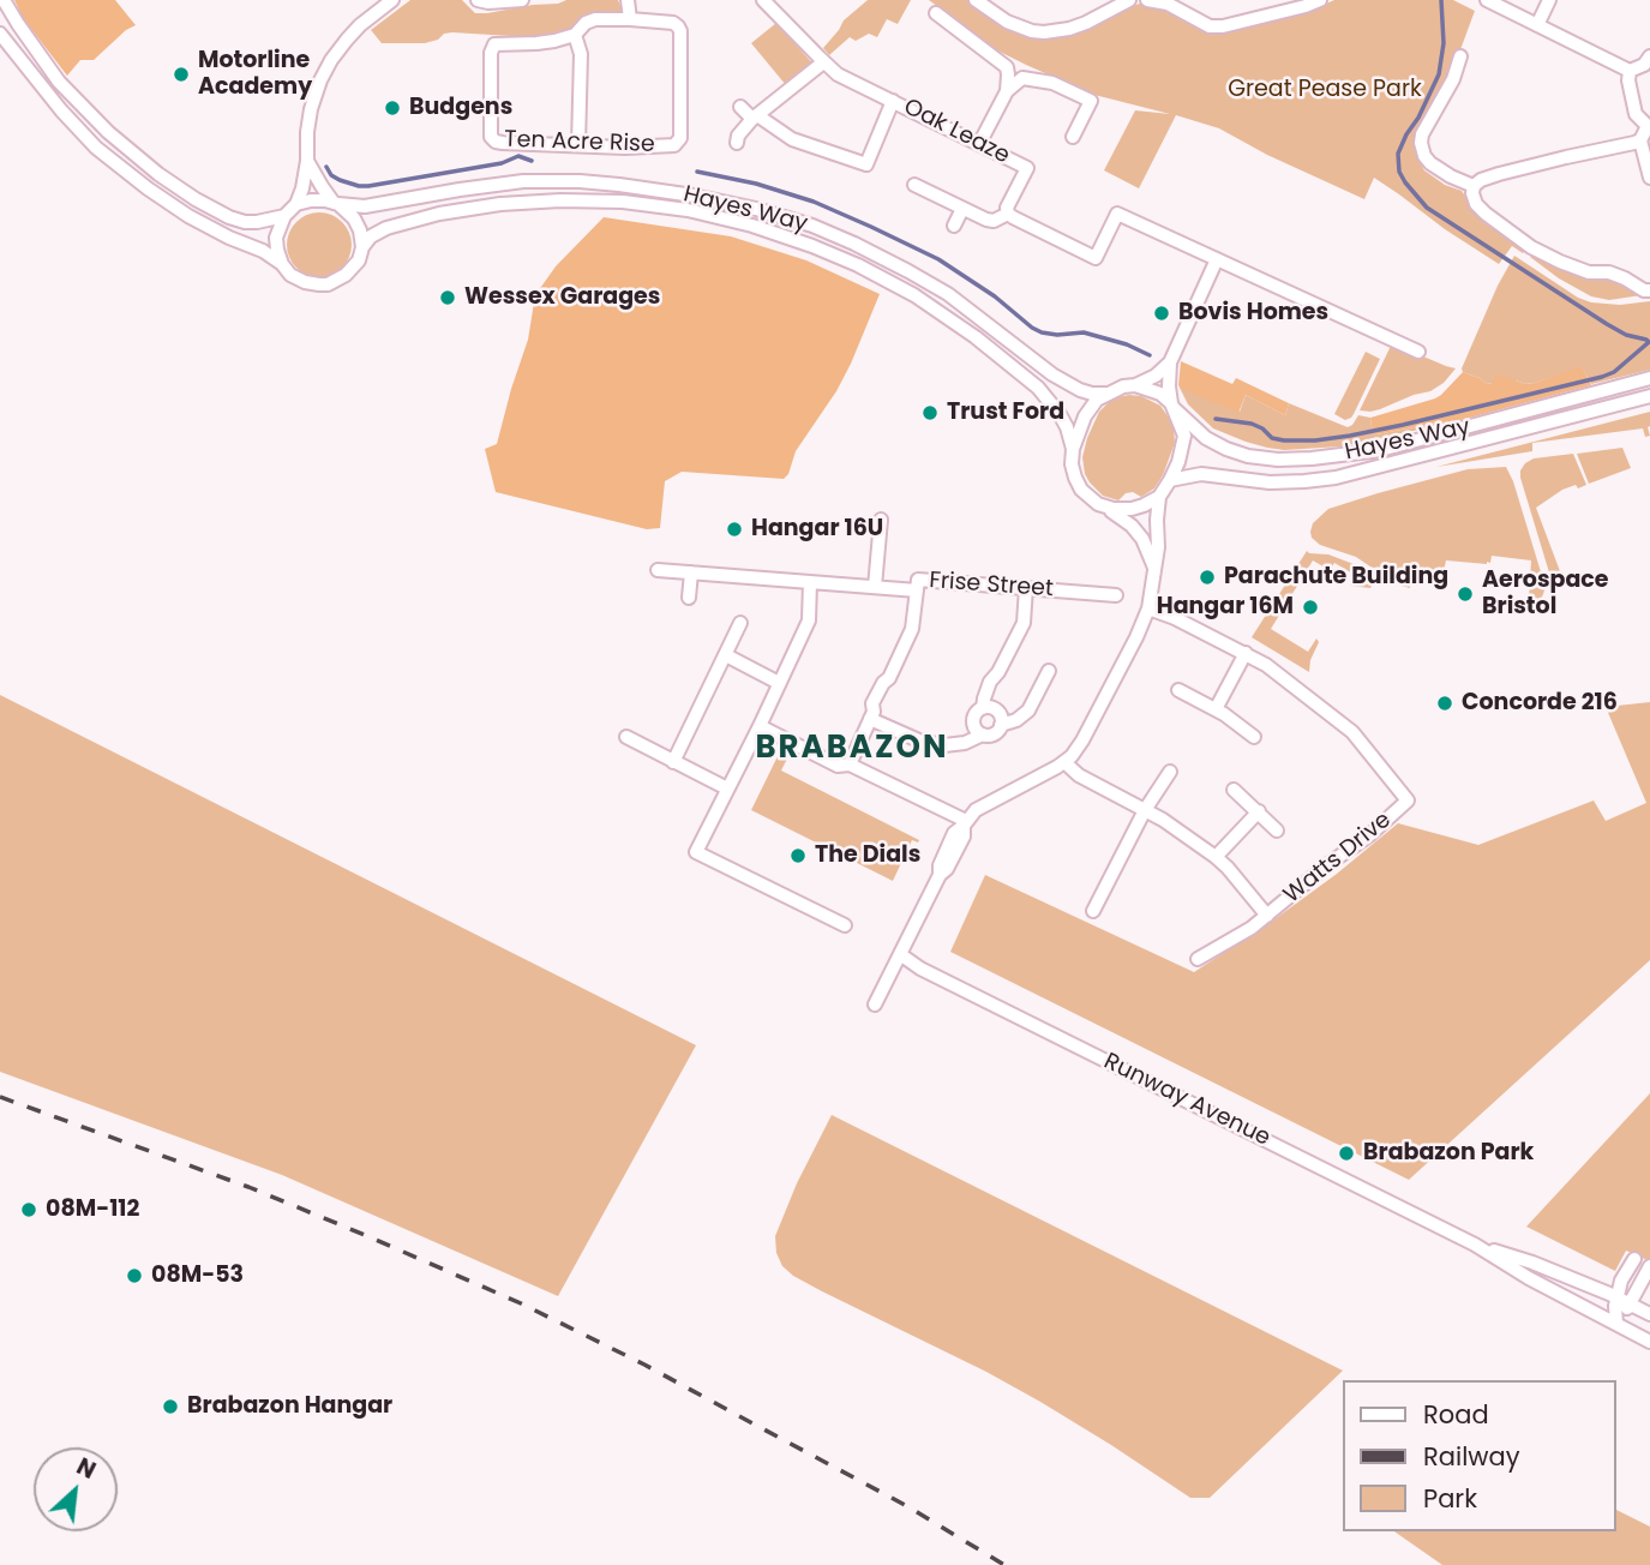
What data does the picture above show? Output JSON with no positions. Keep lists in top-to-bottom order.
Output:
{
  "streets": {
    "street": [
      "Oak Leaze",
      "Ten Acre Rise",
      "Hayes Way",
      "Frise Street",
      "Watts Drive",
      "Runway Avenue"
    ]
  },
  "districts": ["BRABAZON"],
  "parks": ["Great Pease Park"],
  "places": [
    "Motorline Academy",
    "Budgens",
    "Wessex Garages",
    "Bovis Homes",
    "Trust Ford",
    "Hangar 16U",
    "Parachute Building",
    "Aerospace Bristol",
    "Hangar 16M",
    "Concorde 216",
    "The Dials",
    "Brabazon Park",
    "08M-112",
    "08M-53",
    "Brabazon Hangar"
  ],
  "legend": ["Road", "Railway", "Park"],
  "north": "top right"
}
